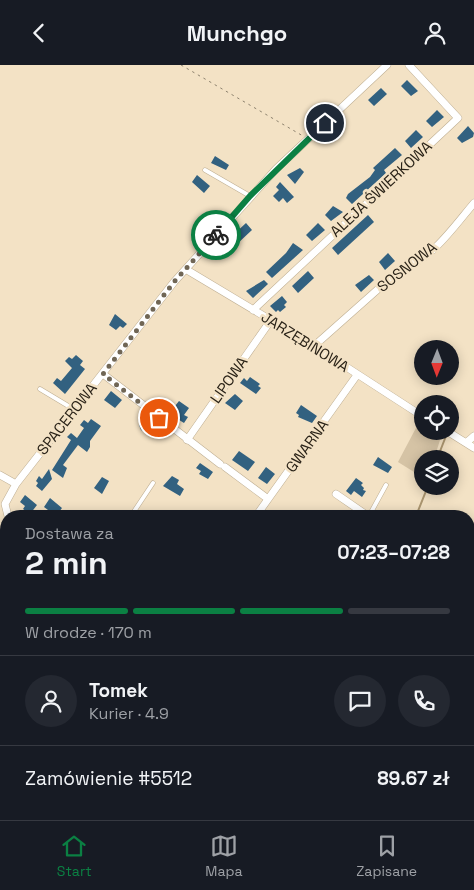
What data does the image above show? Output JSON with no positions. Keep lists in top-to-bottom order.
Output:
{
  "streets": {
    "street": [
      "ALEJA ŚWIERKOWA",
      "SOSNOWA",
      "JARZĘBINOWA",
      "LIPOWA",
      "SPACEROWA",
      "GWARNA"
    ]
  },
  "crossings": [
    ["ALEJA ŚWIERKOWA", "JARZĘBINOWA"],
    ["SOSNOWA", "JARZĘBINOWA"],
    ["JARZĘBINOWA", "LIPOWA"],
    ["JARZĘBINOWA", "SPACEROWA"],
    ["JARZĘBINOWA", "GWARNA"]
  ],
  "north": "bottom",
  "page": {
    "header": "Munchgo",
    "heading": ["2 min", "Dostawa za", "07:23–07:28"],
    "panel": [
      "Tomek",
      "Kurier · 4.9",
      "Zamówienie #5512",
      "89.67 zł"
    ],
    "bar": "W drodze · 170 m",
    "tabs": ["Start", "Mapa", "Zapisane"]
  }
}
